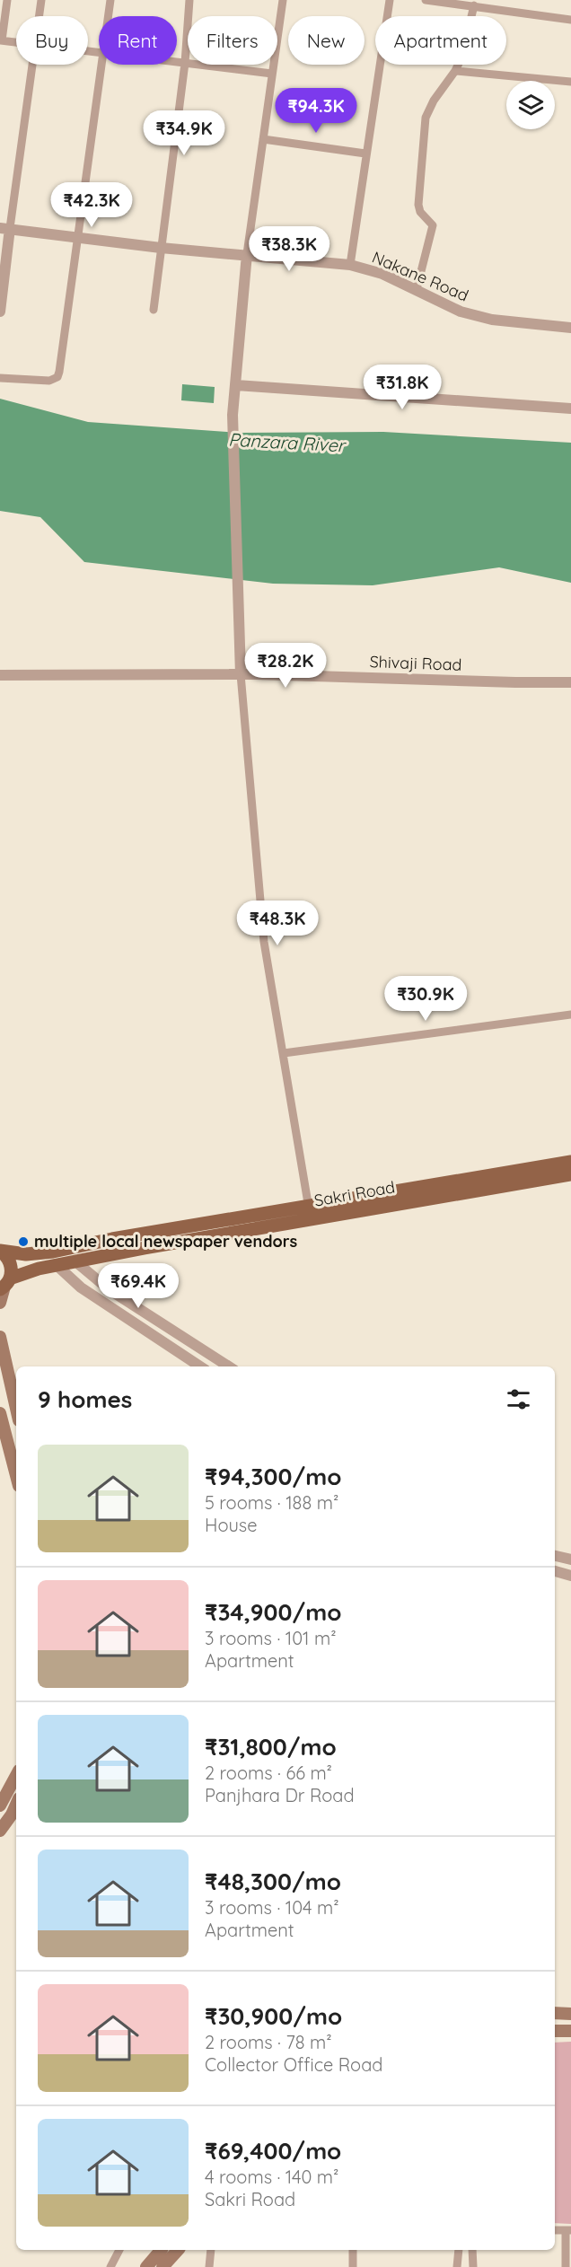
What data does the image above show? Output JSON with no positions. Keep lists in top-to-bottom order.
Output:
{
  "streets": {
    "main road": ["Sakri Road"],
    "street": ["Nakane Road", "Shivaji Road"]
  },
  "water": ["Panzara River"],
  "places": ["multiple local newspaper vendors"],
  "page": {
    "chip": [
      "Buy",
      "Rent",
      "Filters",
      "New",
      "Apartment"
    ],
    "price": [
      "₹94.3K",
      "₹34.9K",
      "₹42.3K",
      "₹38.3K",
      "₹31.8K",
      "₹28.2K",
      "₹48.3K",
      "₹30.9K",
      "₹69.4K"
    ],
    "heading": "9 homes",
    "list": [
      {
        "name": "₹94,300/mo",
        "note": "5 rooms · 188 m² · House"
      },
      {
        "name": "₹34,900/mo",
        "note": "3 rooms · 101 m² · Apartment"
      },
      {
        "name": "₹31,800/mo",
        "note": "2 rooms · 66 m² · Panjhara Dr Road"
      },
      {
        "name": "₹48,300/mo",
        "note": "3 rooms · 104 m² · Apartment"
      },
      {
        "name": "₹30,900/mo",
        "note": "2 rooms · 78 m² · Collector Office Road"
      },
      {
        "name": "₹69,400/mo",
        "note": "4 rooms · 140 m² · Sakri Road"
      }
    ]
  }
}
